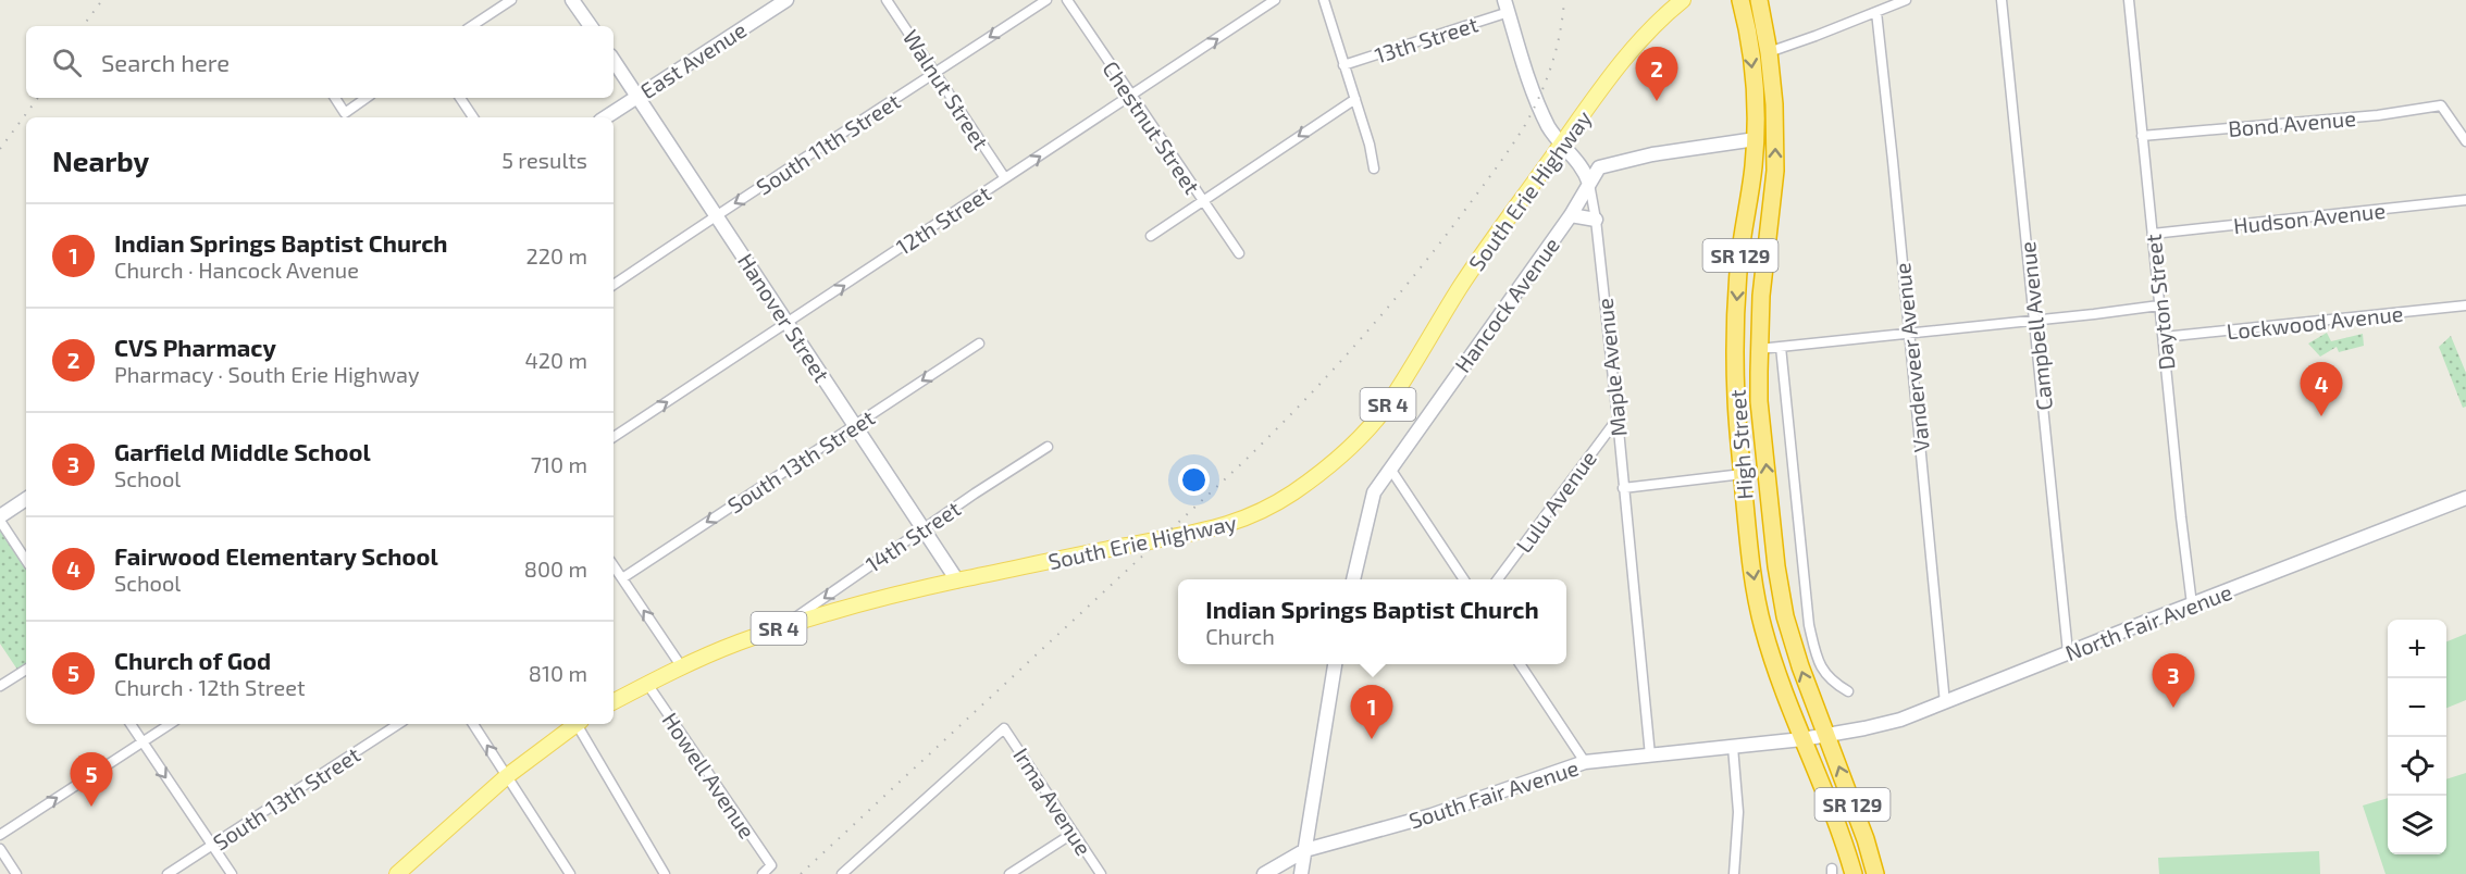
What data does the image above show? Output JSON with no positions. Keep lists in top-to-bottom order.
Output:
{
  "streets": {
    "highway": ["SR 129", "High Street"],
    "main road": ["South Erie Highway", "SR 4"],
    "street": [
      "13th Street",
      "East Avenue",
      "Walnut Street",
      "Bond Avenue",
      "Chestnut Street",
      "South 11th Street",
      "Hudson Avenue",
      "12th Street",
      "Dayton Street",
      "Hancock Avenue",
      "Hanover Street",
      "Lockwood Avenue",
      "Campbell Avenue",
      "Vanderveer Avenue",
      "Maple Avenue",
      "South 13th Street",
      "Lulu Avenue",
      "14th Street",
      "North Fair Avenue",
      "Howell Avenue",
      "South Fair Avenue",
      "Irma Avenue"
    ]
  },
  "crossings": [
    ["13th Street", "Maple Avenue"],
    ["East Avenue", "Hanover Street"],
    ["Walnut Street", "South 11th Street"],
    ["Walnut Street", "12th Street"],
    ["Bond Avenue", "Dayton Street"],
    ["Chestnut Street", "12th Street"],
    ["South 11th Street", "Hanover Street"],
    ["South Erie Highway", "Hanover Street"],
    ["South Erie Highway", "Maple Avenue"],
    ["South Erie Highway", "14th Street"],
    ["South Erie Highway", "Howell Avenue"],
    ["Hudson Avenue", "Dayton Street"],
    ["12th Street", "Hanover Street"],
    ["Dayton Street", "Lockwood Avenue"],
    ["Dayton Street", "North Fair Avenue"],
    ["Hancock Avenue", "Maple Avenue"],
    ["Hancock Avenue", "High Street"],
    ["Hanover Street", "South 13th Street"],
    ["Hanover Street", "14th Street"],
    ["Campbell Avenue", "North Fair Avenue"],
    ["Vanderveer Avenue", "North Fair Avenue"],
    ["Maple Avenue", "Lulu Avenue"],
    ["Maple Avenue", "South Fair Avenue"],
    ["High Street", "North Fair Avenue"],
    ["High Street", "South Fair Avenue"],
    ["North Fair Avenue", "South Fair Avenue"]
  ],
  "one_way": [
    "South 11th Street",
    "12th Street",
    "South 13th Street",
    "14th Street"
  ],
  "page": {
    "search": "Search here",
    "pins": [
      "2",
      "4",
      "3",
      "1",
      "5"
    ],
    "heading": ["Nearby", "5 results"],
    "list": [
      {
        "mark": "1",
        "name": "Indian Springs Baptist Church",
        "note": "Church · Hancock Avenue",
        "value": "220 m"
      },
      {
        "mark": "2",
        "name": "CVS Pharmacy",
        "note": "Pharmacy · South Erie Highway",
        "value": "420 m"
      },
      {
        "mark": "3",
        "name": "Garfield Middle School",
        "note": "School",
        "value": "710 m"
      },
      {
        "mark": "4",
        "name": "Fairwood Elementary School",
        "note": "School",
        "value": "800 m"
      },
      {
        "mark": "5",
        "name": "Church of God",
        "note": "Church · 12th Street",
        "value": "810 m"
      }
    ],
    "popup": ["Indian Springs Baptist Church", "Church"],
    "map_buttons": ["+", "−"]
  }
}
